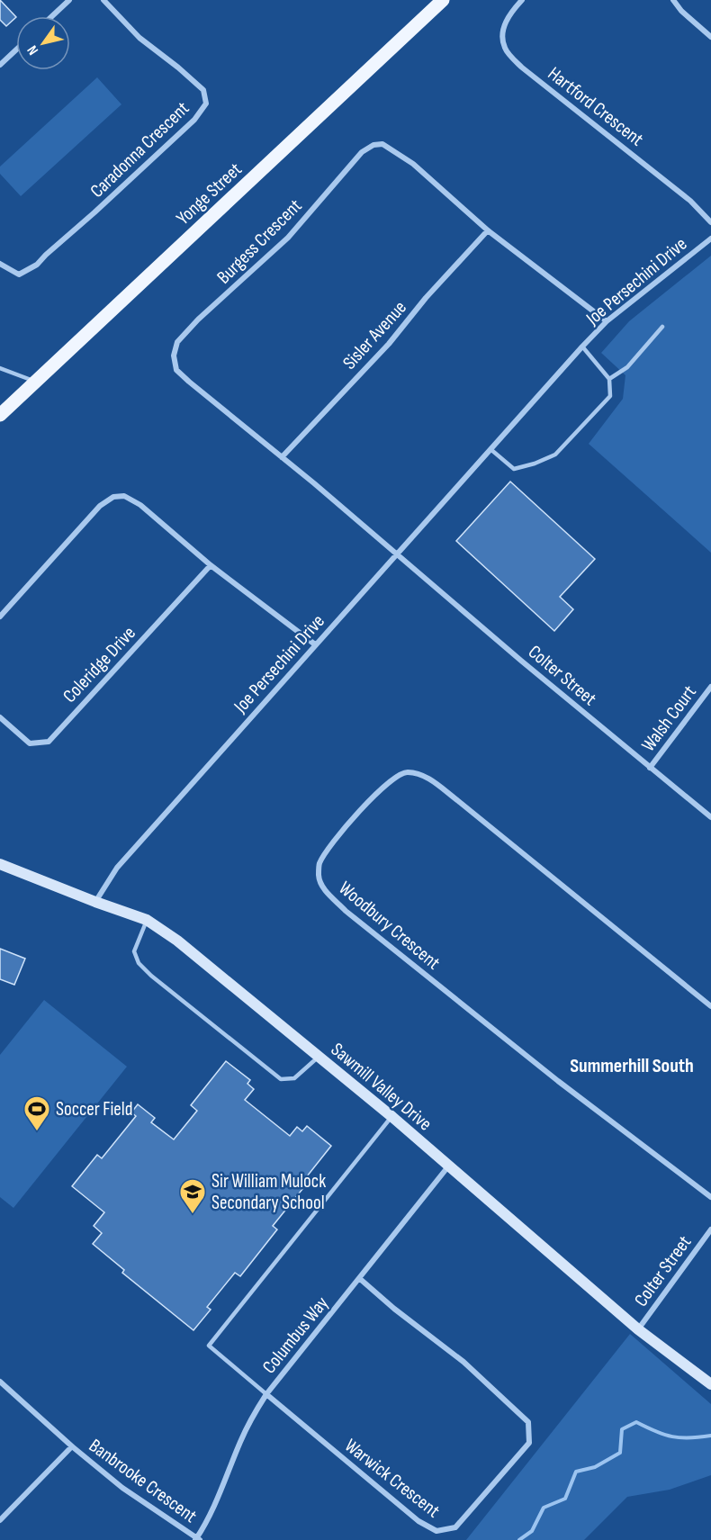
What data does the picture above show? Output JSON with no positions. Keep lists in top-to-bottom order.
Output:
{
  "streets": {
    "main road": ["Yonge Street"],
    "street": [
      "Hartford Crescent",
      "Caradonna Crescent",
      "Burgess Crescent",
      "Joe Persechini Drive",
      "Sisler Avenue",
      "Coleridge Drive",
      "Colter Street",
      "Walsh Court",
      "Woodbury Crescent",
      "Sawmill Valley Drive",
      "Columbus Way",
      "Warwick Crescent",
      "Banbrooke Crescent"
    ]
  },
  "crossings": [
    ["Burgess Crescent", "Joe Persechini Drive"],
    ["Burgess Crescent", "Sisler Avenue"],
    ["Burgess Crescent", "Colter Street"],
    ["Joe Persechini Drive", "Colter Street"],
    ["Joe Persechini Drive", "Sawmill Valley Drive"],
    ["Colter Street", "Walsh Court"],
    ["Colter Street", "Sawmill Valley Drive"],
    ["Sawmill Valley Drive", "Columbus Way"],
    ["Columbus Way", "Warwick Crescent"],
    ["Columbus Way", "Banbrooke Crescent"]
  ],
  "districts": ["Summerhill South"],
  "places": {
    "sports": ["Soccer Field"],
    "school or university": ["Sir William Mulock Secondary School"]
  },
  "north": "bottom left"
}
